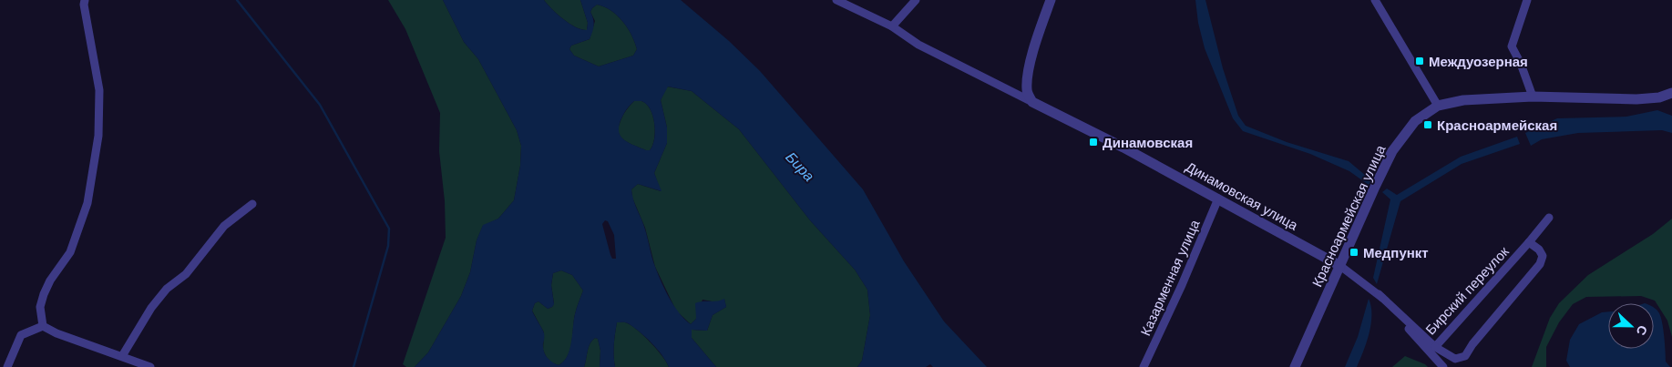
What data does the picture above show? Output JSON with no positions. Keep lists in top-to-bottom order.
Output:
{
  "streets": {
    "street": [
      "Динамовская улица",
      "Красноармейская улица",
      "Казарменная улица",
      "Бирский переулок"
    ]
  },
  "crossings": [
    ["Динамовская улица", "Красноармейская улица"],
    ["Динамовская улица", "Казарменная улица"]
  ],
  "water": ["Бира"],
  "places": {
    "transit": [
      "Междуозерная",
      "Красноармейская",
      "Динамовская",
      "Медпункт"
    ]
  },
  "north": "right"
}
